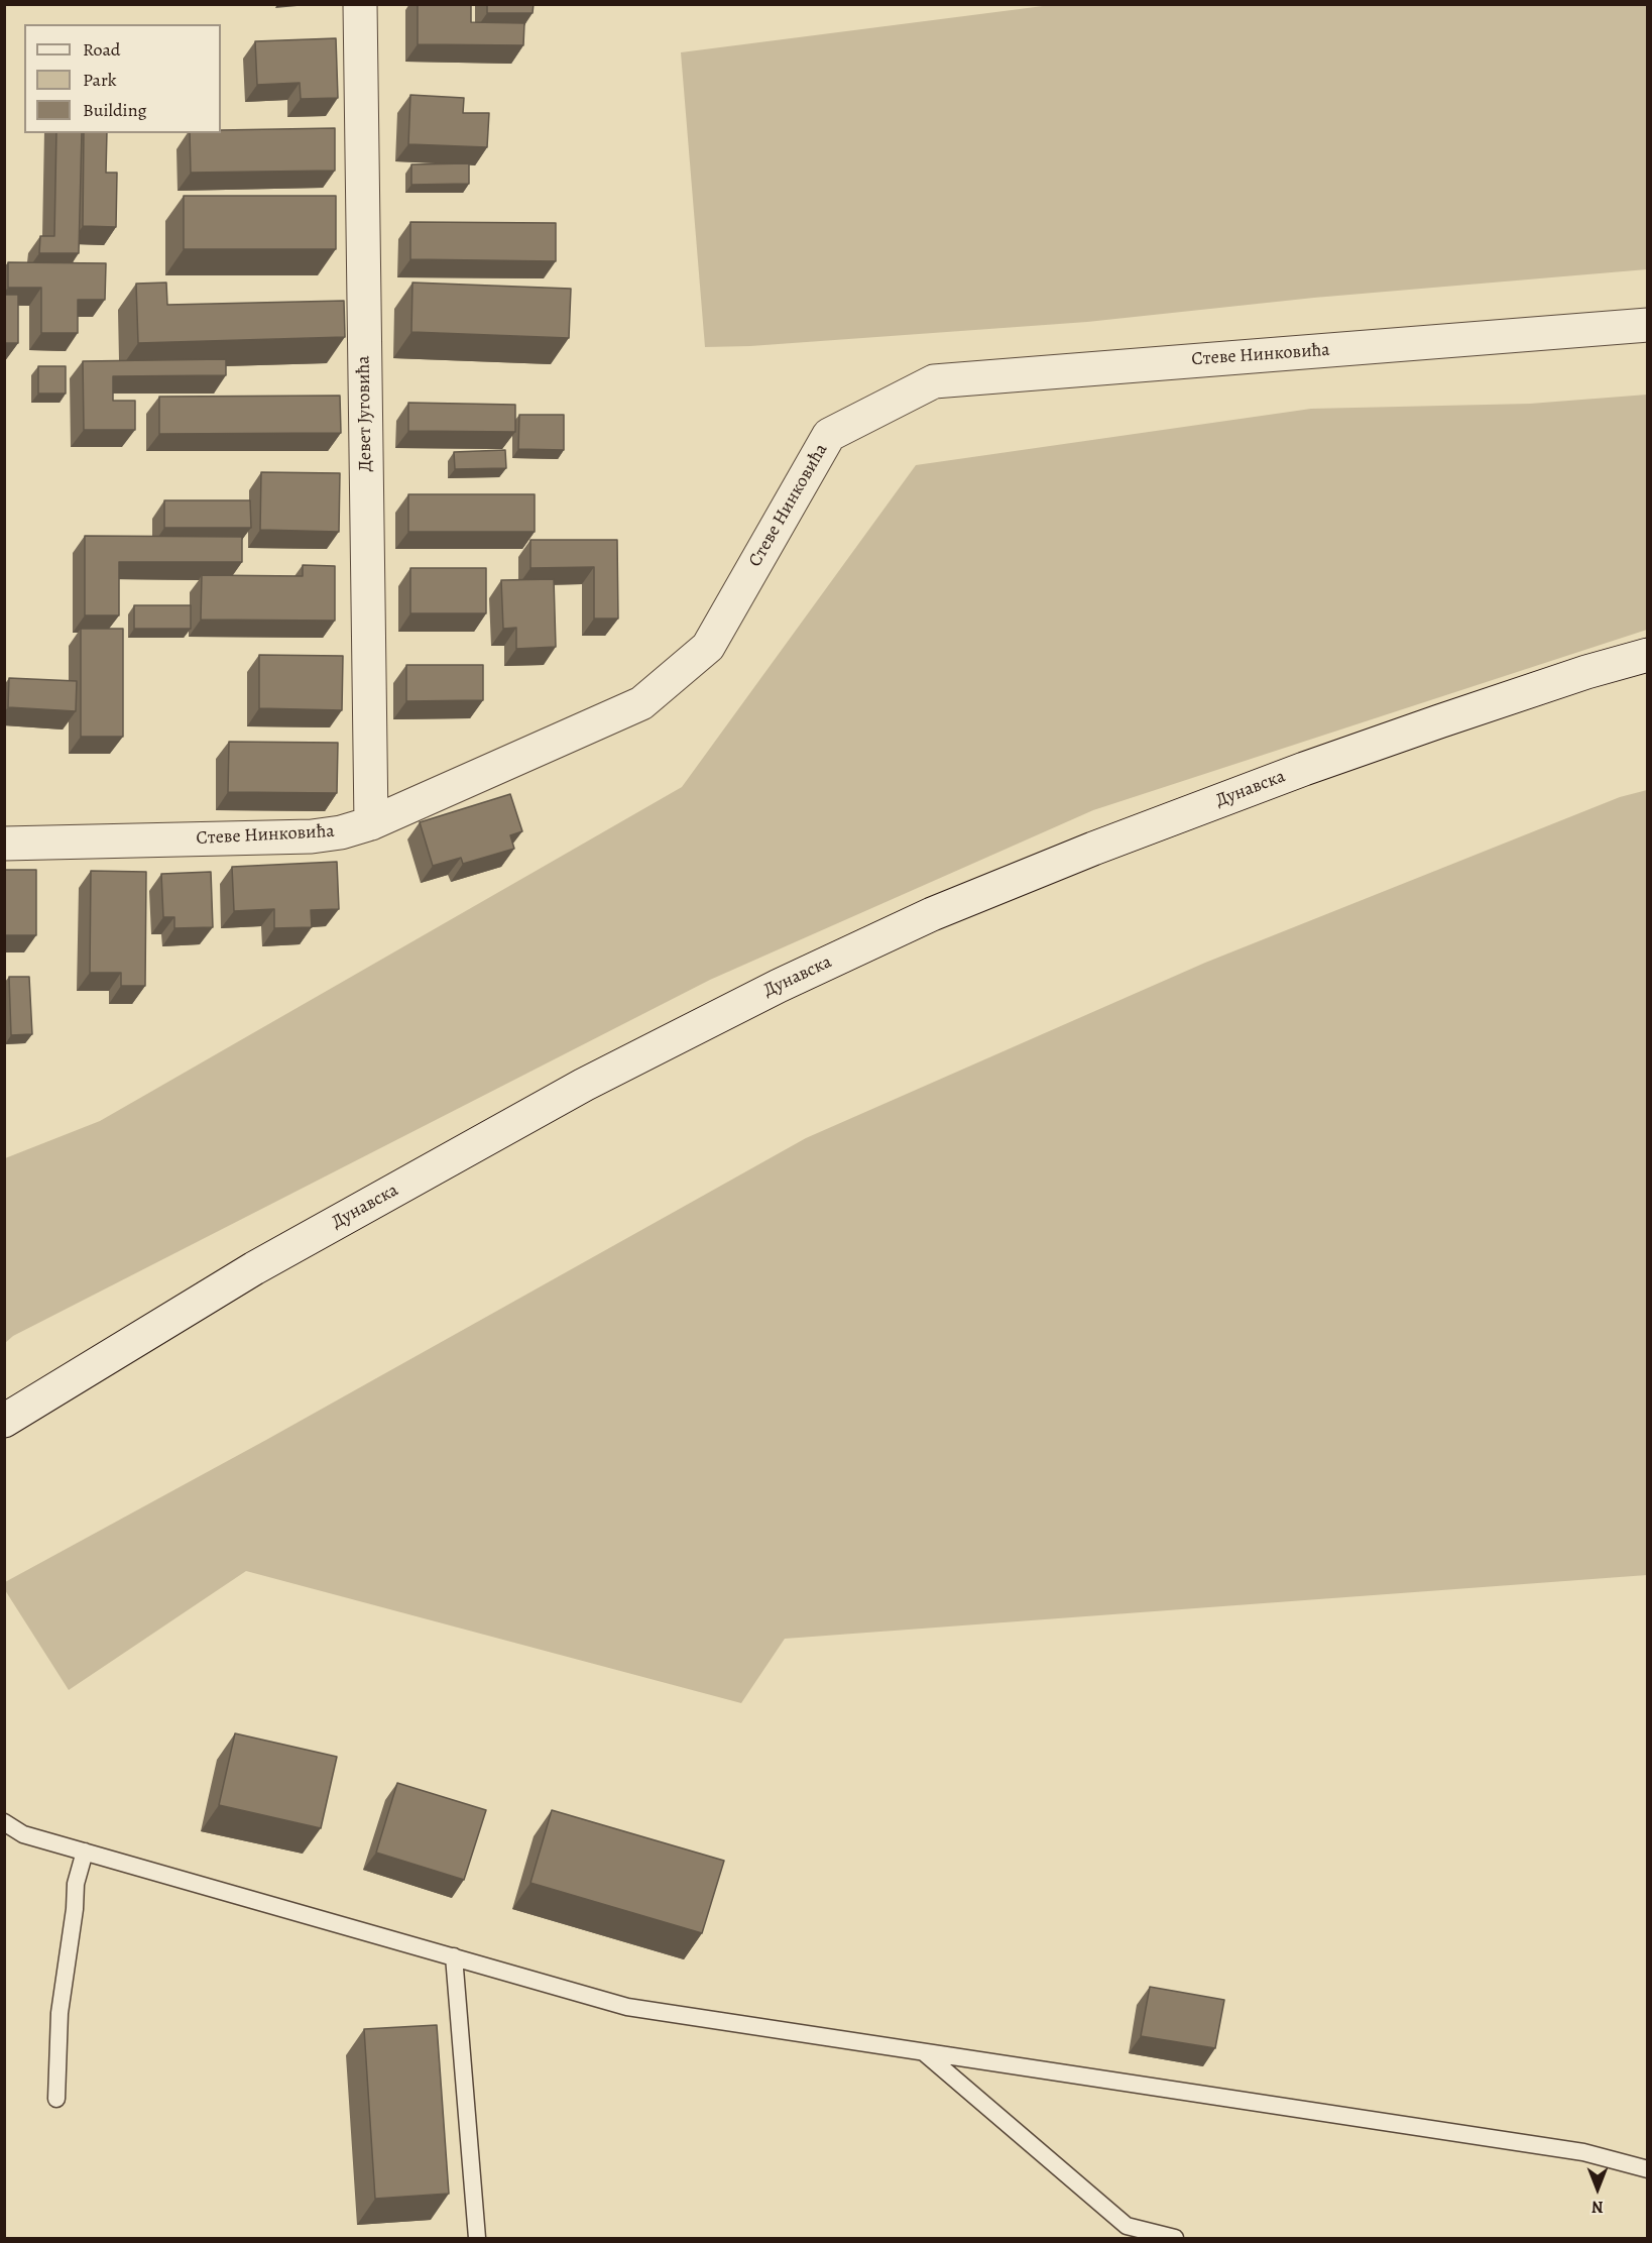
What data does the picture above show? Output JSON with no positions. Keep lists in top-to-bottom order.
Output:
{
  "streets": {
    "street": ["Стеве Нинковића", "Девет Југовића", "Дунавска"]
  },
  "crossings": [
    ["Стеве Нинковића", "Девет Југовића"]
  ],
  "legend": ["Road", "Park", "Building"],
  "north": "bottom"
}
